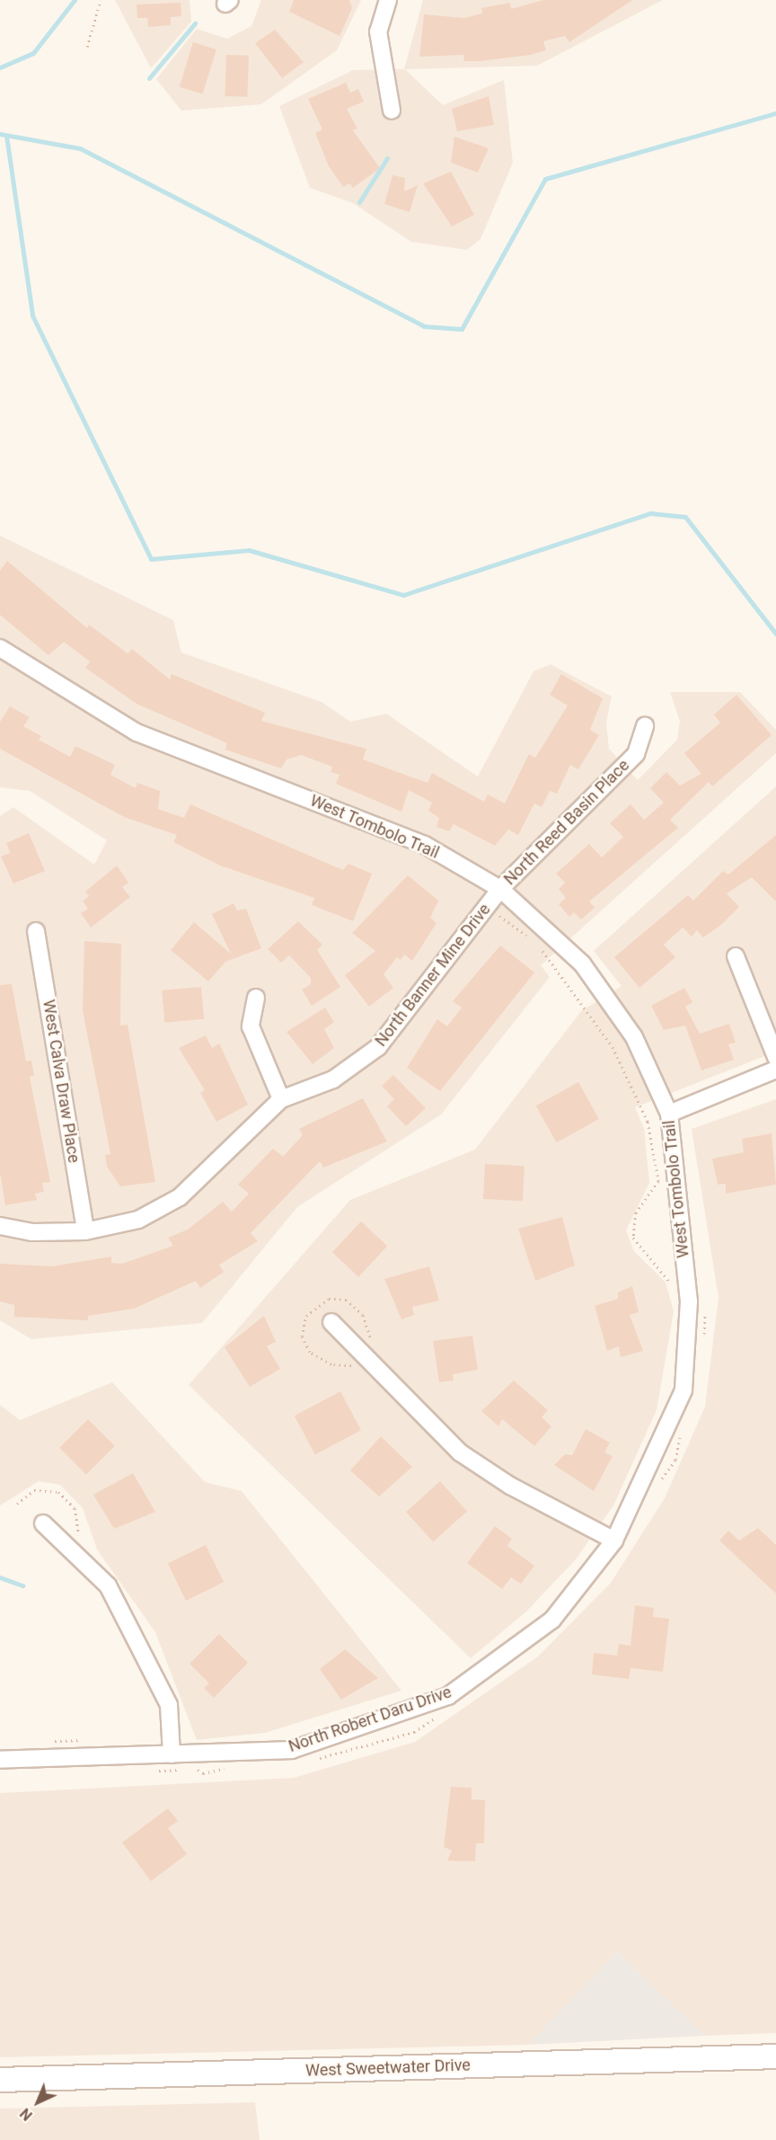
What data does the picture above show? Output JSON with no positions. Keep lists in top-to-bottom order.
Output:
{
  "streets": {
    "street": [
      "North Reed Basin Place",
      "West Tombolo Trail",
      "North Banner Mine Drive",
      "West Calva Draw Place",
      "North Robert Daru Drive",
      "West Sweetwater Drive"
    ]
  },
  "crossings": [
    ["North Reed Basin Place", "West Tombolo Trail"],
    ["North Reed Basin Place", "North Banner Mine Drive"],
    ["West Tombolo Trail", "North Banner Mine Drive"],
    ["West Tombolo Trail", "North Robert Daru Drive"],
    ["North Banner Mine Drive", "West Calva Draw Place"]
  ],
  "north": "bottom left"
}
